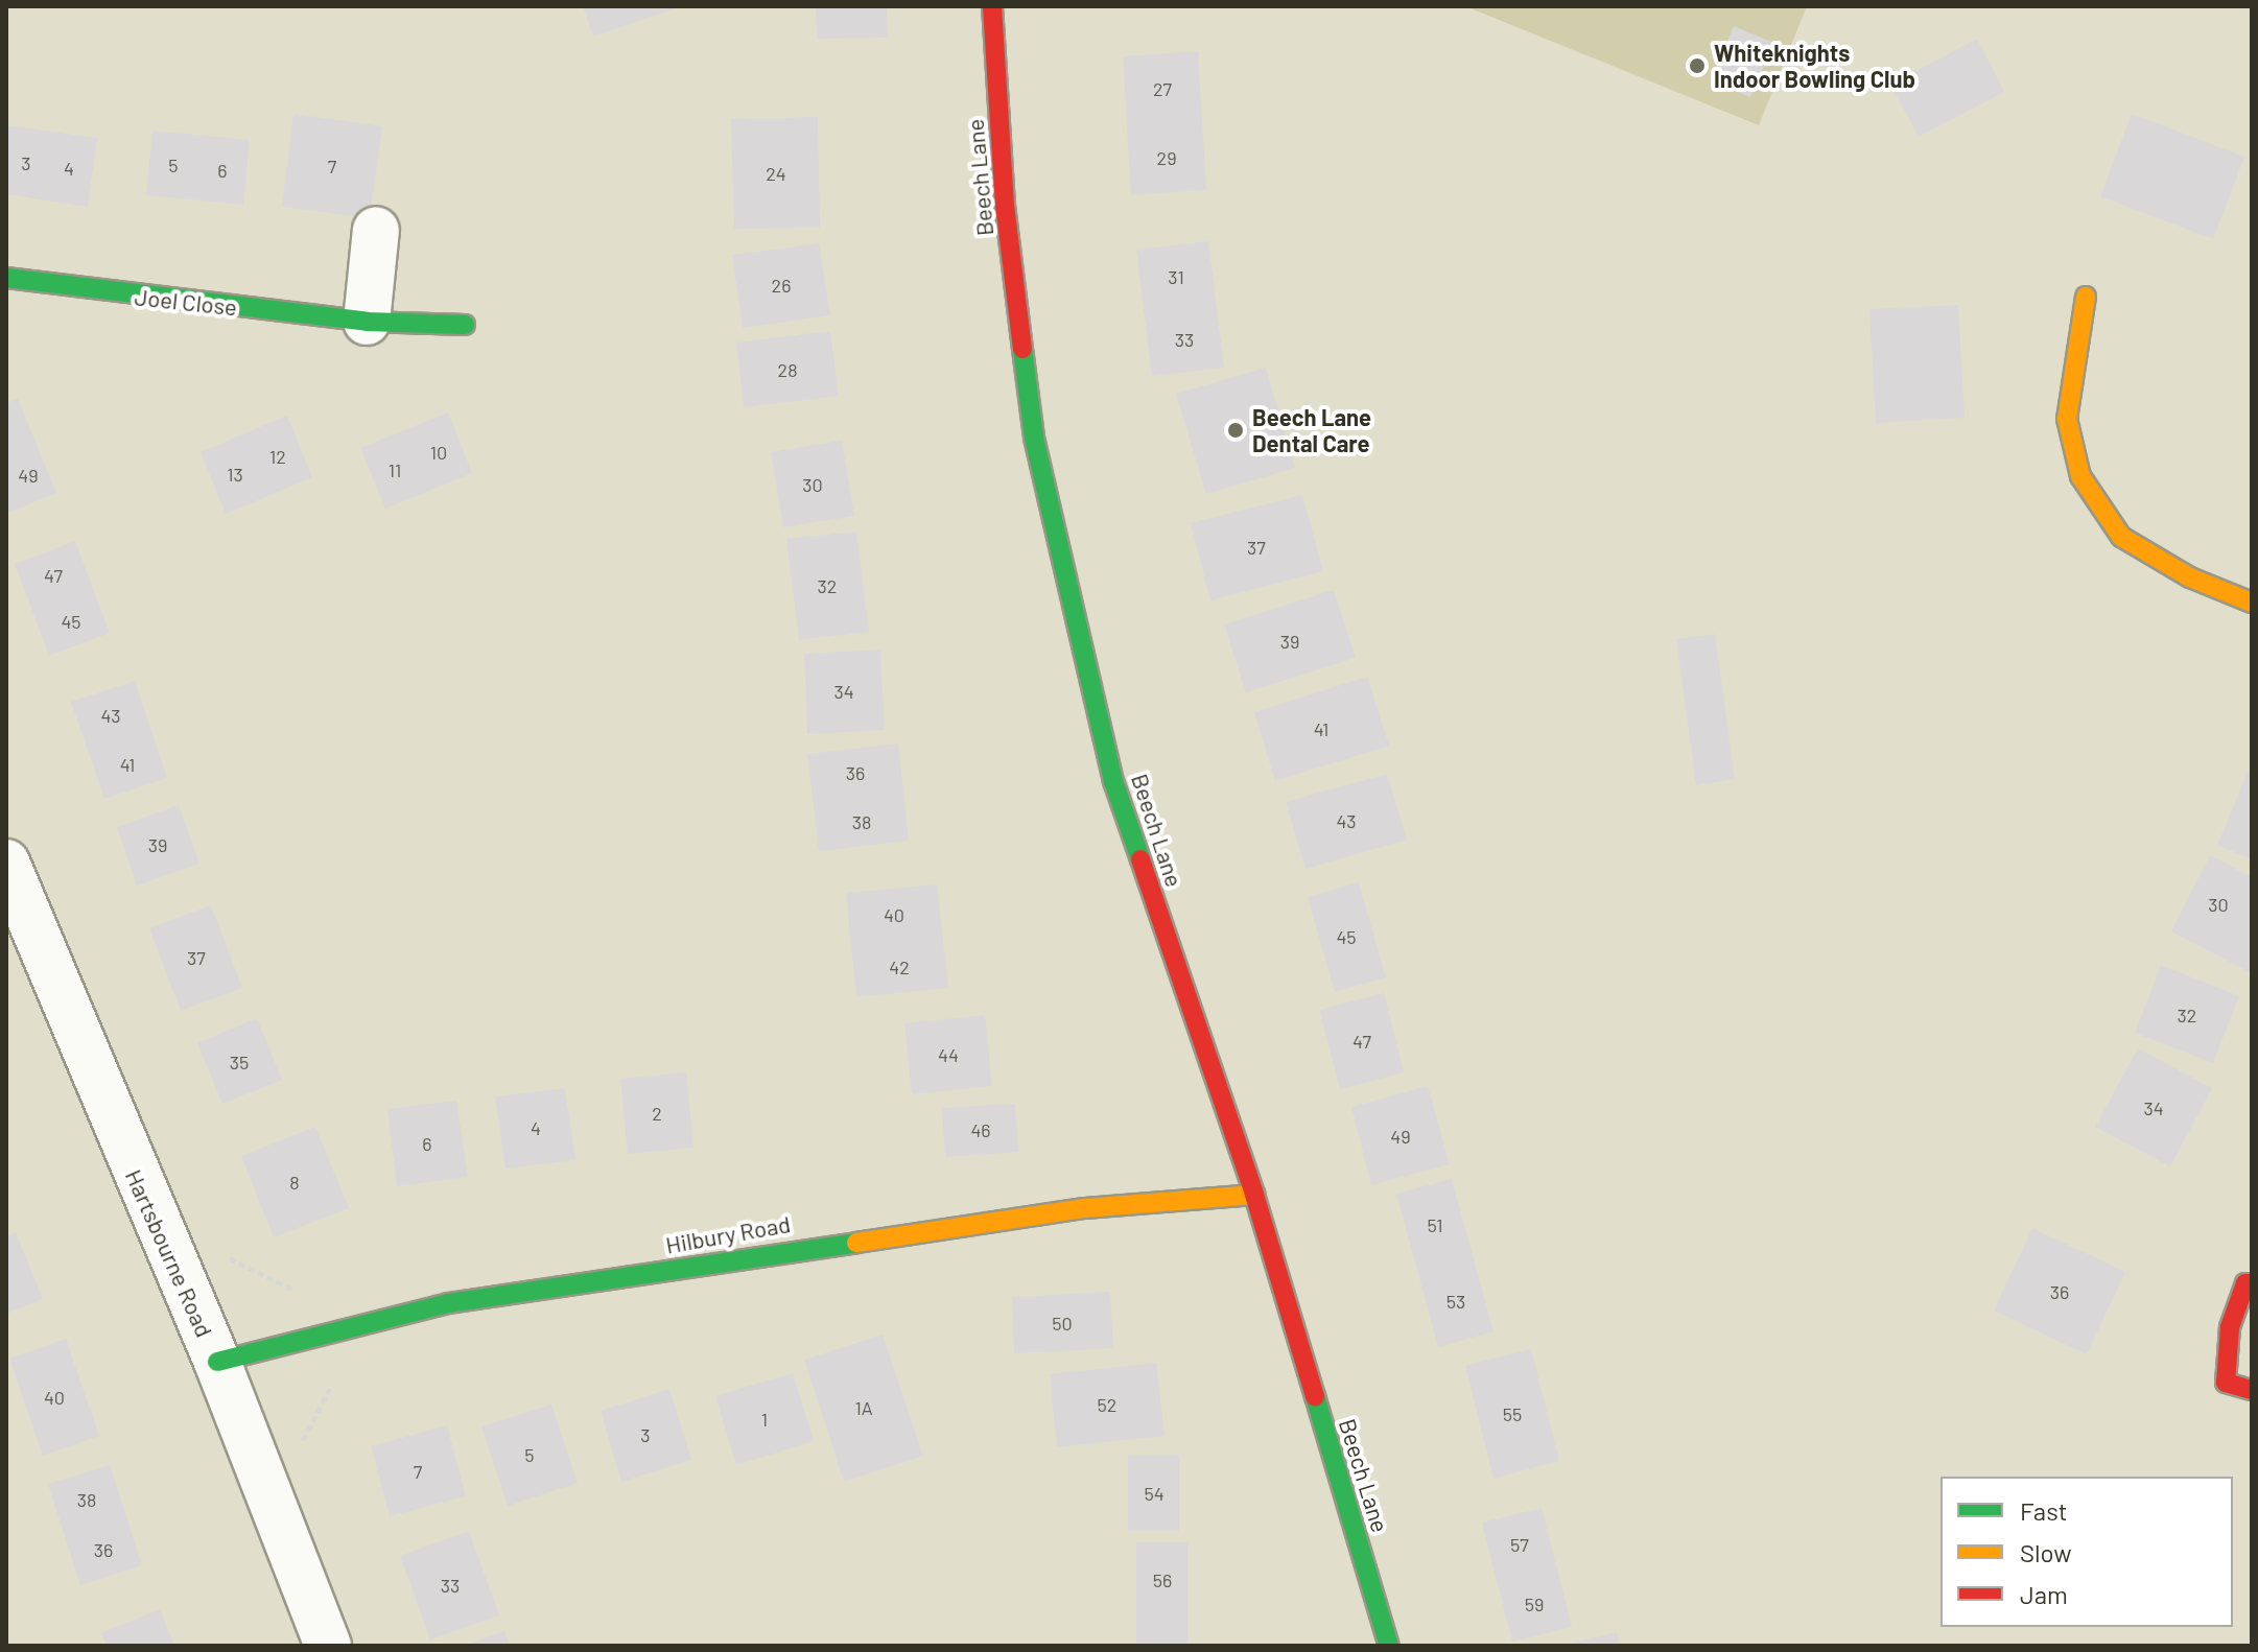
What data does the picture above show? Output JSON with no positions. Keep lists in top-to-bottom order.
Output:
{
  "streets": {
    "street": [
      "Beech Lane",
      "Joel Close",
      "Hilbury Road",
      "Hartsbourne Road"
    ]
  },
  "crossings": [
    ["Beech Lane", "Hilbury Road"],
    ["Hilbury Road", "Hartsbourne Road"]
  ],
  "places": ["Whiteknights Indoor Bowling Club", "Beech Lane Dental Care"],
  "house_numbers": [
    "27",
    "29",
    "3",
    "5",
    "7",
    "4",
    "6",
    "24",
    "31",
    "26",
    "33",
    "28",
    "10",
    "12",
    "11",
    "13",
    "49",
    "30",
    "37",
    "47",
    "32",
    "45",
    "39",
    "34",
    "43",
    "41",
    "41",
    "36",
    "43",
    "38",
    "39",
    "30",
    "40",
    "45",
    "37",
    "42",
    "32",
    "47",
    "44",
    "35",
    "34",
    "2",
    "4",
    "46",
    "49",
    "6",
    "8",
    "51",
    "36",
    "53",
    "50",
    "40",
    "52",
    "1A",
    "55",
    "1",
    "3",
    "5",
    "7",
    "54",
    "38",
    "57",
    "36",
    "56",
    "33",
    "59"
  ],
  "legend": ["Fast", "Slow", "Jam"]
}
